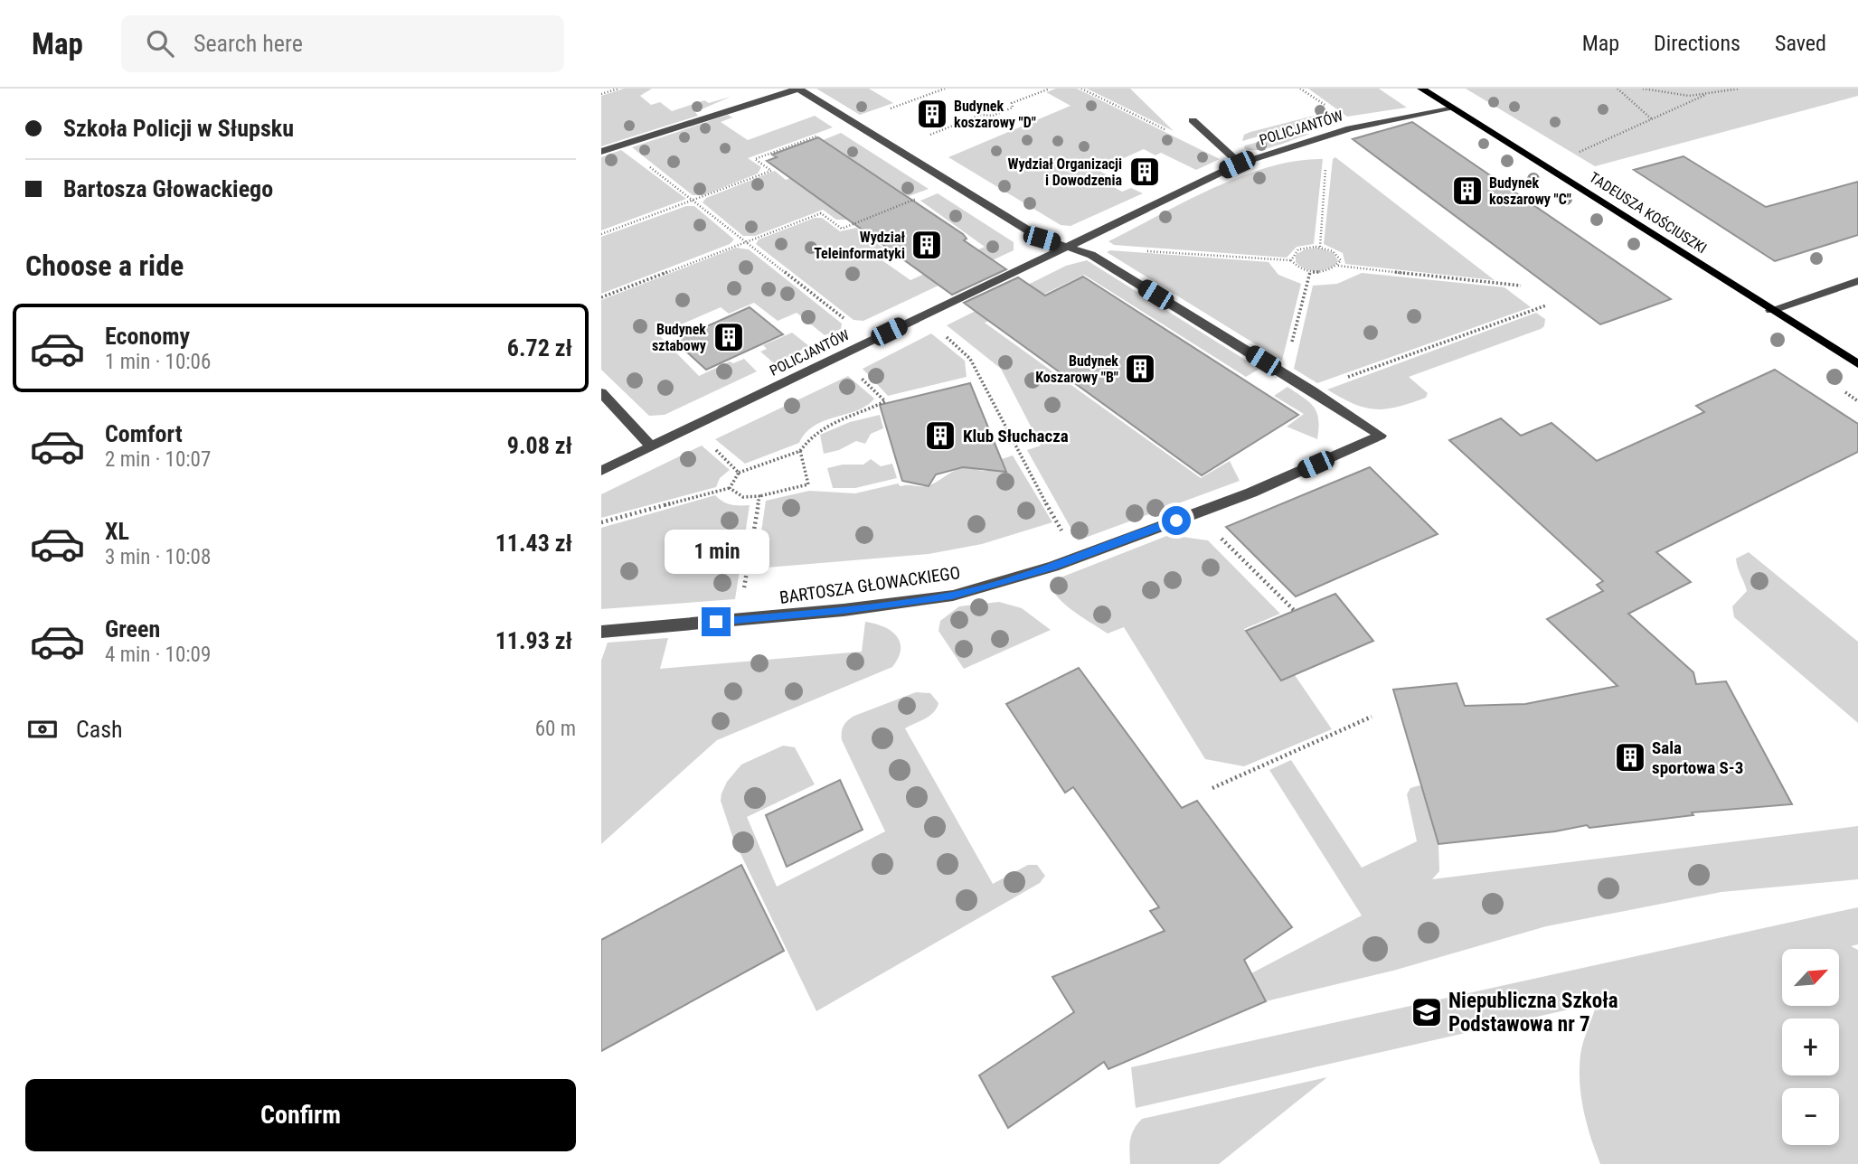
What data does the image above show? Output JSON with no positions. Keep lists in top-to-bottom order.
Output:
{
  "streets": {
    "main road": ["TADEUSZA KOŚCIUSZKI"],
    "street": ["POLICJANTÓW", "BARTOSZA GŁOWACKIEGO"]
  },
  "crossings": [
    ["POLICJANTÓW", "TADEUSZA KOŚCIUSZKI"]
  ],
  "places": {
    "building": [
      "Budynek koszarowy \"D\"",
      "Wydział Organizacji i Dowodzenia",
      "Budynek koszarowy \"C\"",
      "Wydział Teleinformatyki",
      "Budynek sztabowy",
      "Budynek Koszarowy \"B\"",
      "Klub Słuchacza",
      "Sala sportowa S-3"
    ],
    "school or university": ["Niepubliczna Szkoła Podstawowa nr 7"]
  },
  "north": "top right",
  "page": {
    "header": "Map",
    "search": "Search here",
    "nav": ["Map", "Directions", "Saved"],
    "banner": ["Szkoła Policji w Słupsku", "Bartosza Głowackiego"],
    "heading": "Choose a ride",
    "list": [
      {
        "name": "Economy",
        "note": "1 min · 10:06",
        "value": "6.72 zł"
      },
      {
        "name": "Comfort",
        "note": "2 min · 10:07",
        "value": "9.08 zł"
      },
      {
        "name": "XL",
        "note": "3 min · 10:08",
        "value": "11.43 zł"
      },
      {
        "name": "Green",
        "note": "4 min · 10:09",
        "value": "11.93 zł"
      }
    ],
    "bubble": "1 min",
    "pay": ["Cash", "60 m"],
    "map_buttons": ["+", "−"],
    "buttons": "Confirm"
  }
}
